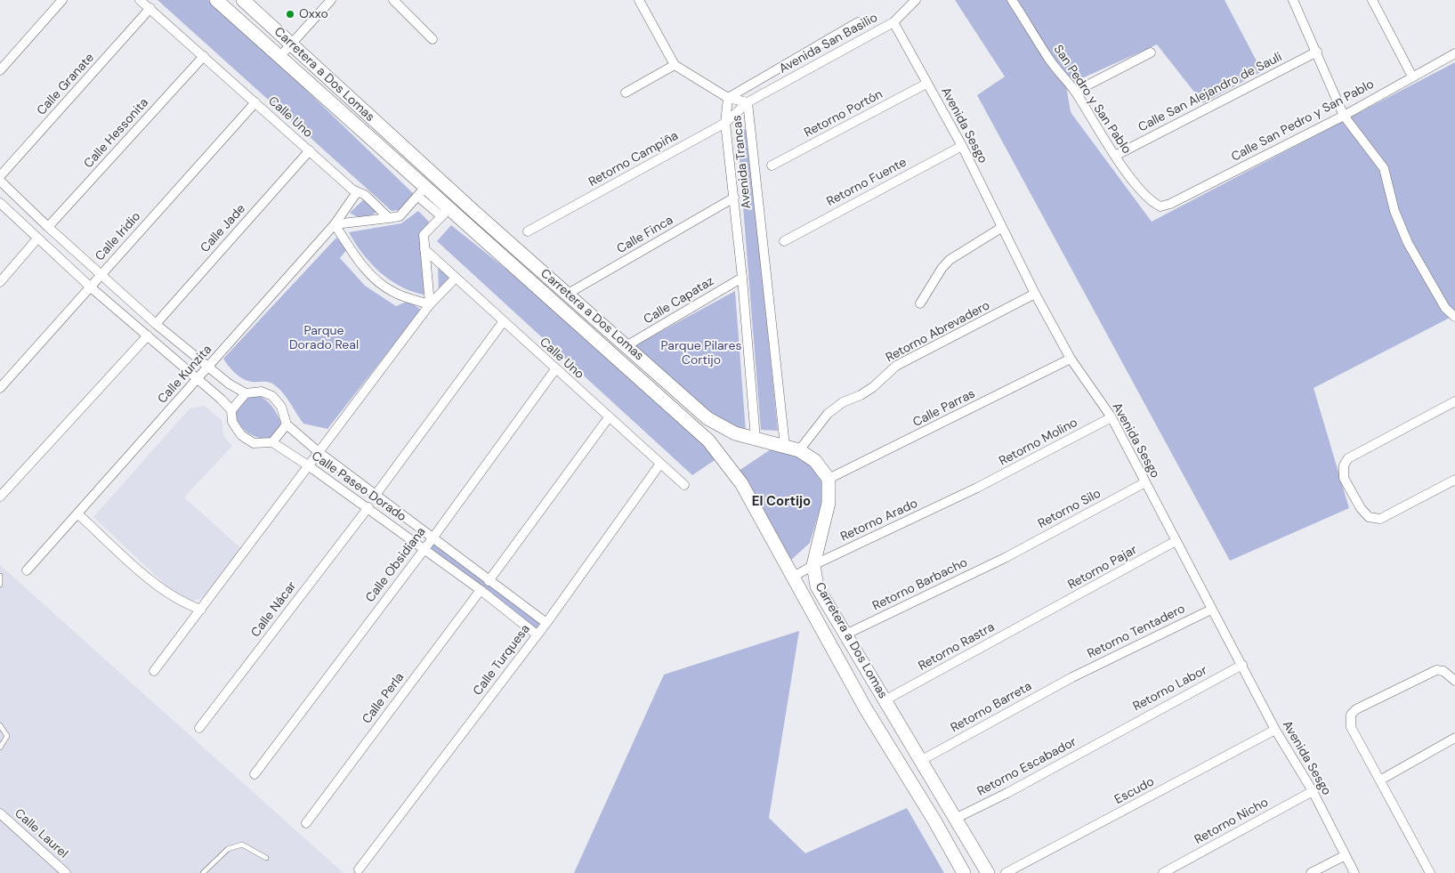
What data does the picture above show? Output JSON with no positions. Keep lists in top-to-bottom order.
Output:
{
  "streets": {
    "main road": ["Carretera a Dos Lomas"],
    "street": [
      "Avenida San Basilio",
      "Calle Granate",
      "Calle San Alejandro de Sauli",
      "San Pedro y San Pablo",
      "Retorno Portón",
      "Calle Uno",
      "Calle San Pedro y San Pablo",
      "Avenida Sesgo",
      "Calle Hessonita",
      "Retorno Campiña",
      "Avenida Trancas",
      "Retorno Fuente",
      "Calle Jade",
      "Calle Finca",
      "Calle Iridio",
      "Calle Capataz",
      "Retorno Abrevadero",
      "Calle Kunzita",
      "Calle Parras",
      "Retorno Molino",
      "Calle Paseo Dorado",
      "Retorno Silo",
      "Retorno Arado",
      "Calle Obsidiana",
      "Retorno Pajar",
      "Retorno Barbacho",
      "Calle Nácar",
      "Retorno Tentadero",
      "Retorno Rastra",
      "Calle Turquesa",
      "Retorno Labor",
      "Calle Perla",
      "Retorno Barreta",
      "Retorno Escabador",
      "Escudo",
      "Retorno Nicho",
      "Calle Laurel"
    ]
  },
  "crossings": [
    ["Avenida San Basilio", "Avenida Sesgo"],
    ["Avenida San Basilio", "Retorno Campiña"],
    ["Avenida San Basilio", "Avenida Trancas"],
    ["Carretera a Dos Lomas", "Avenida Trancas"],
    ["Carretera a Dos Lomas", "Calle Finca"],
    ["Carretera a Dos Lomas", "Calle Capataz"],
    ["Carretera a Dos Lomas", "Retorno Abrevadero"],
    ["Carretera a Dos Lomas", "Calle Parras"],
    ["Carretera a Dos Lomas", "Retorno Arado"],
    ["Carretera a Dos Lomas", "Retorno Barbacho"],
    ["Carretera a Dos Lomas", "Retorno Rastra"],
    ["Carretera a Dos Lomas", "Retorno Barreta"],
    ["Carretera a Dos Lomas", "Retorno Escabador"],
    ["Calle Granate", "Calle Uno"],
    ["Calle San Alejandro de Sauli", "San Pedro y San Pablo"],
    ["San Pedro y San Pablo", "Calle San Pedro y San Pablo"],
    ["Retorno Portón", "Avenida Sesgo"],
    ["Calle Uno", "Calle Hessonita"],
    ["Calle Uno", "Calle Jade"],
    ["Calle Uno", "Calle Iridio"],
    ["Calle Uno", "Calle Kunzita"],
    ["Calle Uno", "Calle Obsidiana"],
    ["Calle Uno", "Calle Turquesa"],
    ["Avenida Sesgo", "Retorno Fuente"],
    ["Avenida Sesgo", "Retorno Abrevadero"],
    ["Avenida Sesgo", "Calle Parras"],
    ["Avenida Sesgo", "Retorno Molino"],
    ["Avenida Sesgo", "Retorno Silo"],
    ["Avenida Sesgo", "Retorno Pajar"],
    ["Avenida Sesgo", "Retorno Tentadero"],
    ["Avenida Sesgo", "Retorno Labor"],
    ["Avenida Sesgo", "Escudo"],
    ["Avenida Sesgo", "Retorno Nicho"],
    ["Calle Hessonita", "Calle Paseo Dorado"],
    ["Retorno Campiña", "Avenida Trancas"],
    ["Avenida Trancas", "Calle Finca"],
    ["Avenida Trancas", "Calle Capataz"],
    ["Calle Jade", "Calle Paseo Dorado"],
    ["Calle Iridio", "Calle Paseo Dorado"],
    ["Calle Kunzita", "Calle Paseo Dorado"],
    ["Retorno Molino", "Retorno Arado"],
    ["Calle Paseo Dorado", "Calle Obsidiana"],
    ["Calle Paseo Dorado", "Calle Nácar"],
    ["Calle Paseo Dorado", "Calle Turquesa"],
    ["Calle Paseo Dorado", "Calle Perla"],
    ["Retorno Silo", "Retorno Barbacho"],
    ["Retorno Pajar", "Retorno Rastra"],
    ["Retorno Tentadero", "Retorno Barreta"],
    ["Retorno Labor", "Retorno Escabador"]
  ],
  "districts": ["El Cortijo"],
  "parks": ["Parque Dorado Real", "Parque Pilares Cortijo"],
  "places": ["Oxxo"]
}
